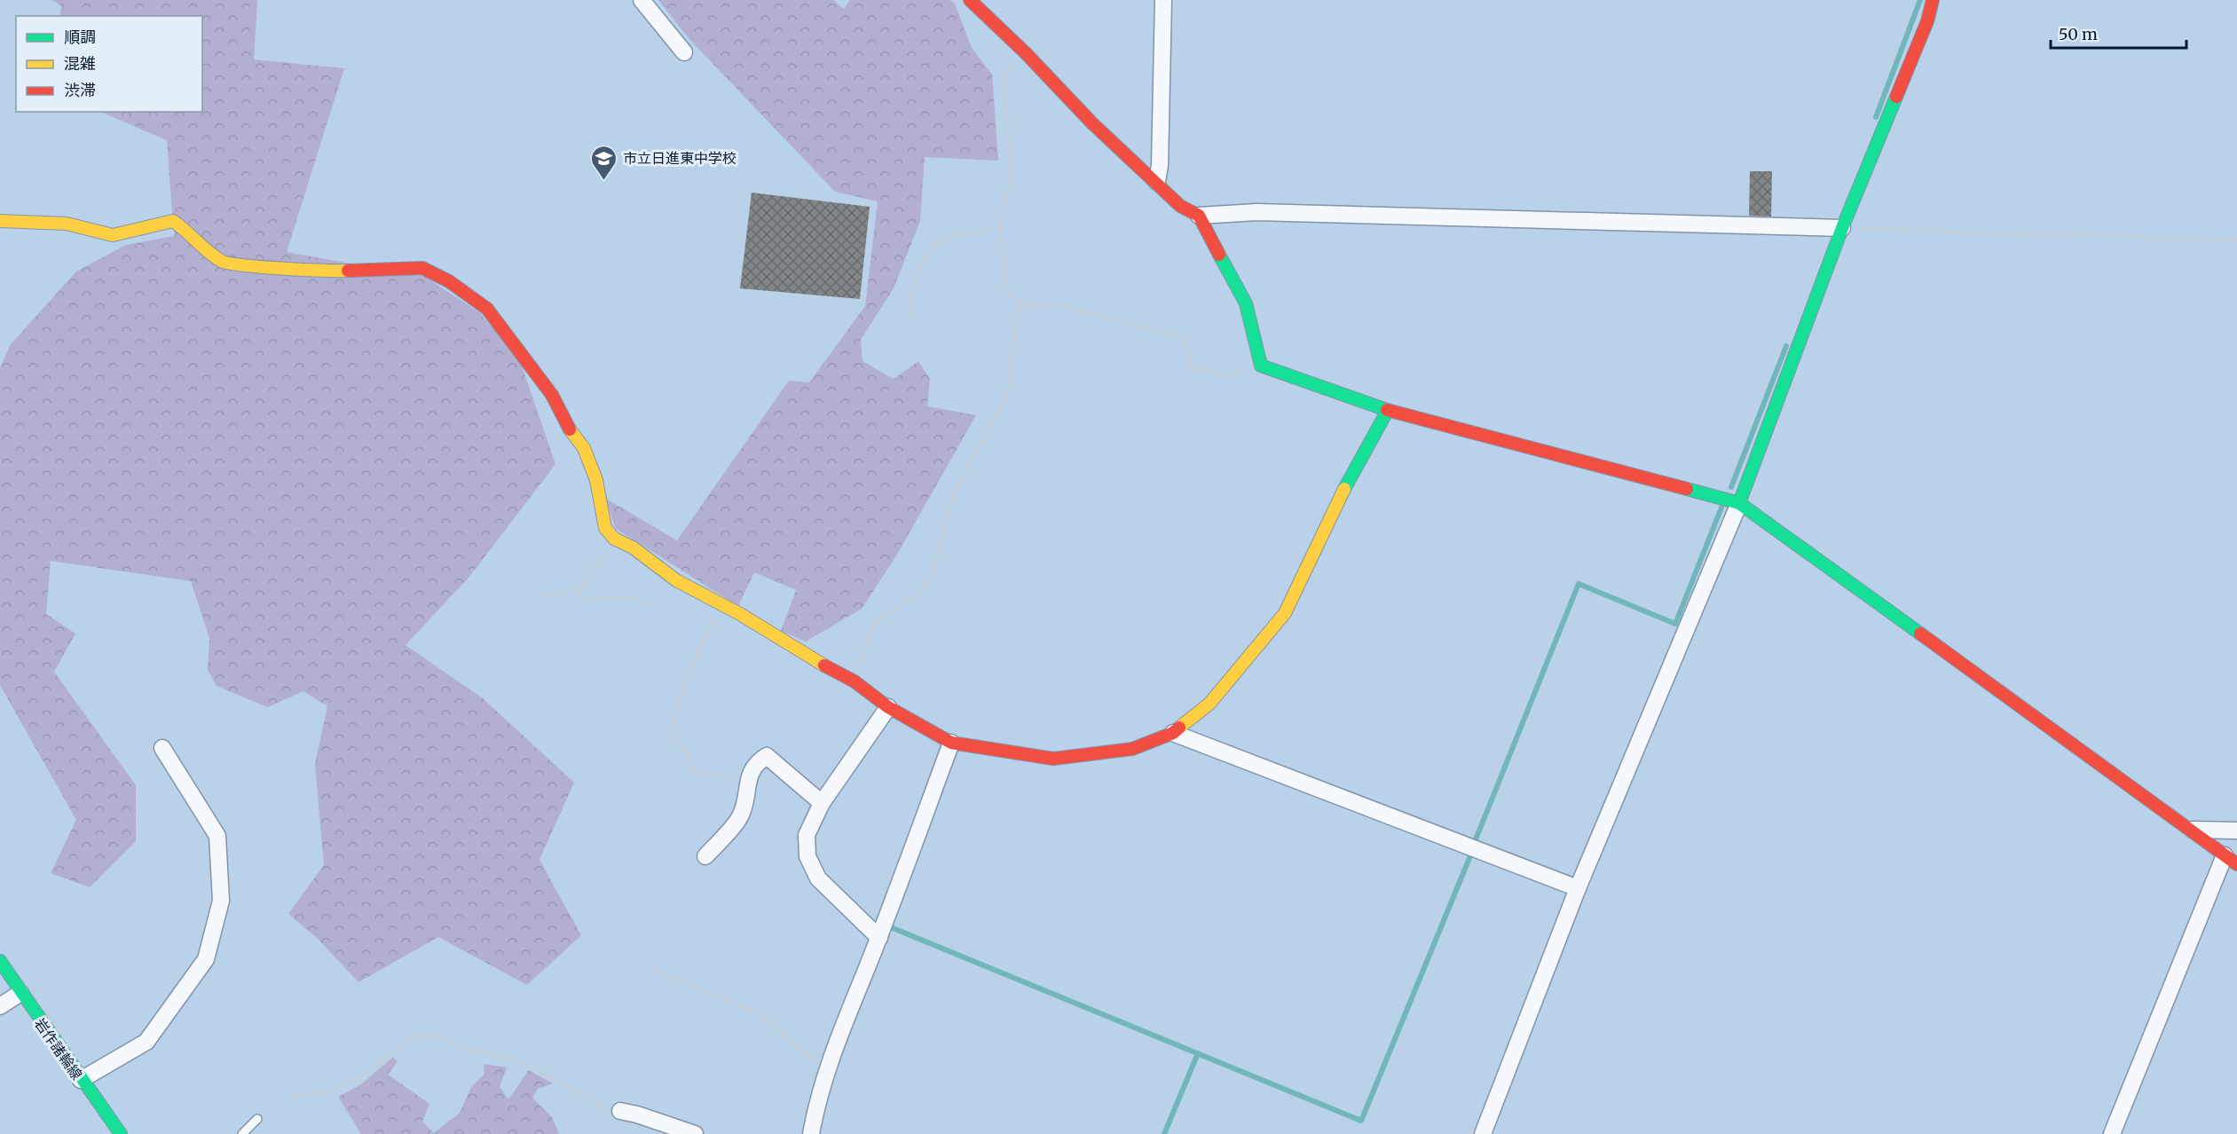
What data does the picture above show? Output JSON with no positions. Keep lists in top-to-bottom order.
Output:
{
  "streets": {
    "street": ["岩作諸輪線"]
  },
  "places": {
    "school or university": ["市立日進東中学校"]
  },
  "legend": ["順調", "混雑", "渋滞"],
  "scale_bar": "50 m"
}
